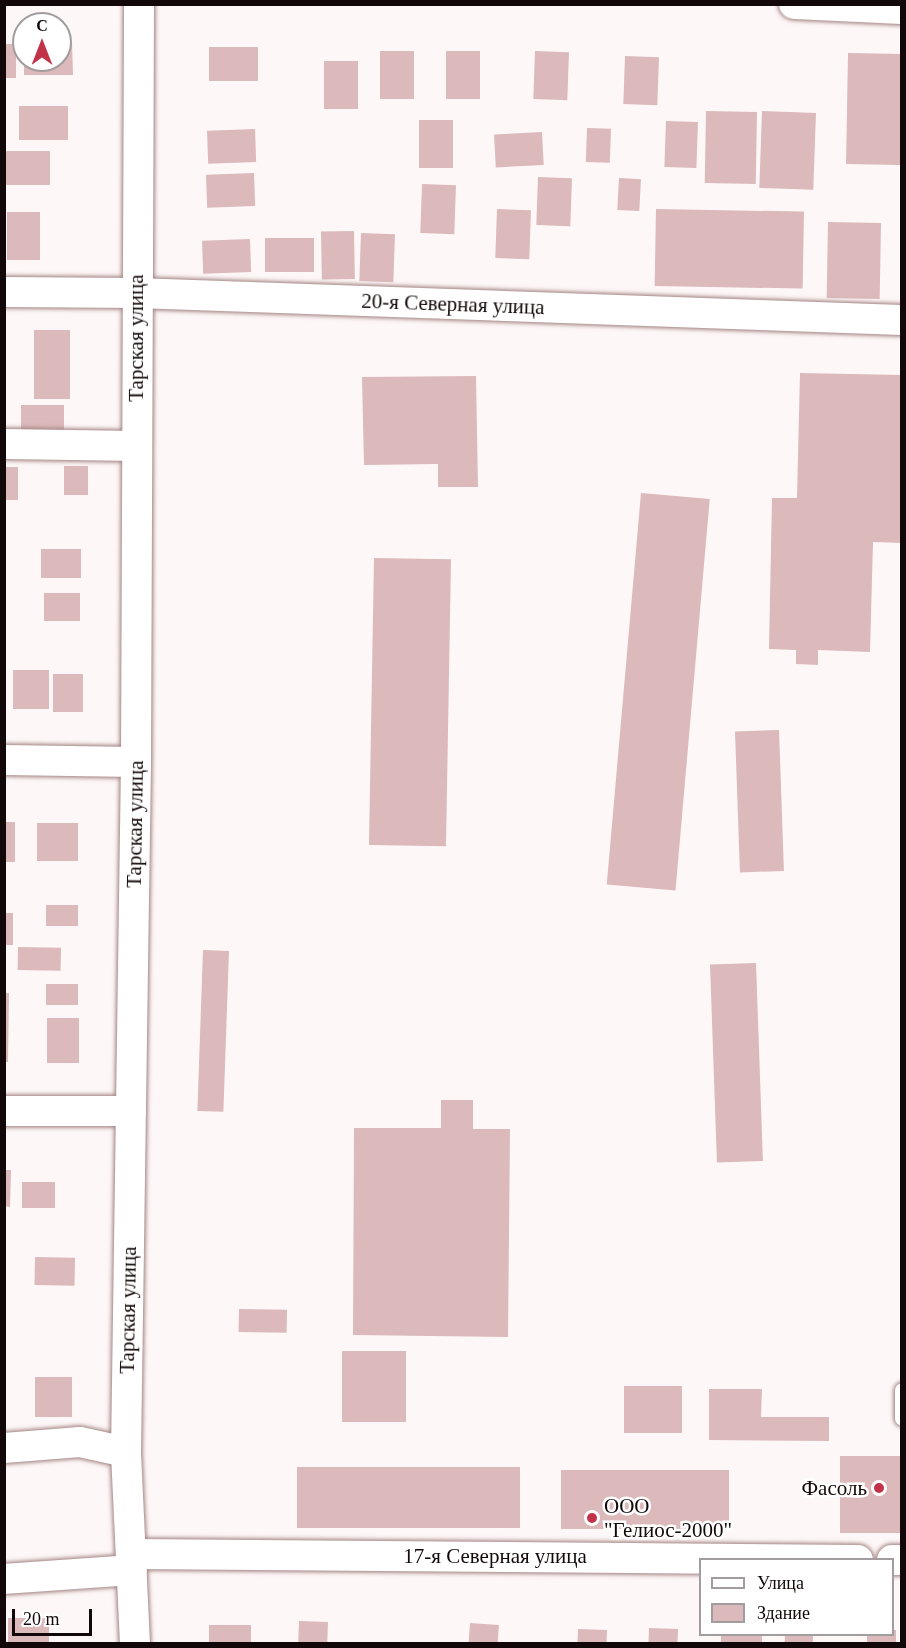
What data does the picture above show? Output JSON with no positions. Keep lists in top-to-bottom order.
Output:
{
  "streets": {
    "street": ["20-я Северная улица", "Тарская улица", "17-я Северная улица"]
  },
  "crossings": [
    ["20-я Северная улица", "Тарская улица"],
    ["Тарская улица", "17-я Северная улица"]
  ],
  "places": ["Фасоль", "ООО \"Гелиос-2000\""],
  "legend": ["Улица", "Здание"],
  "scale_bar": "20 m",
  "north": "top"
}
